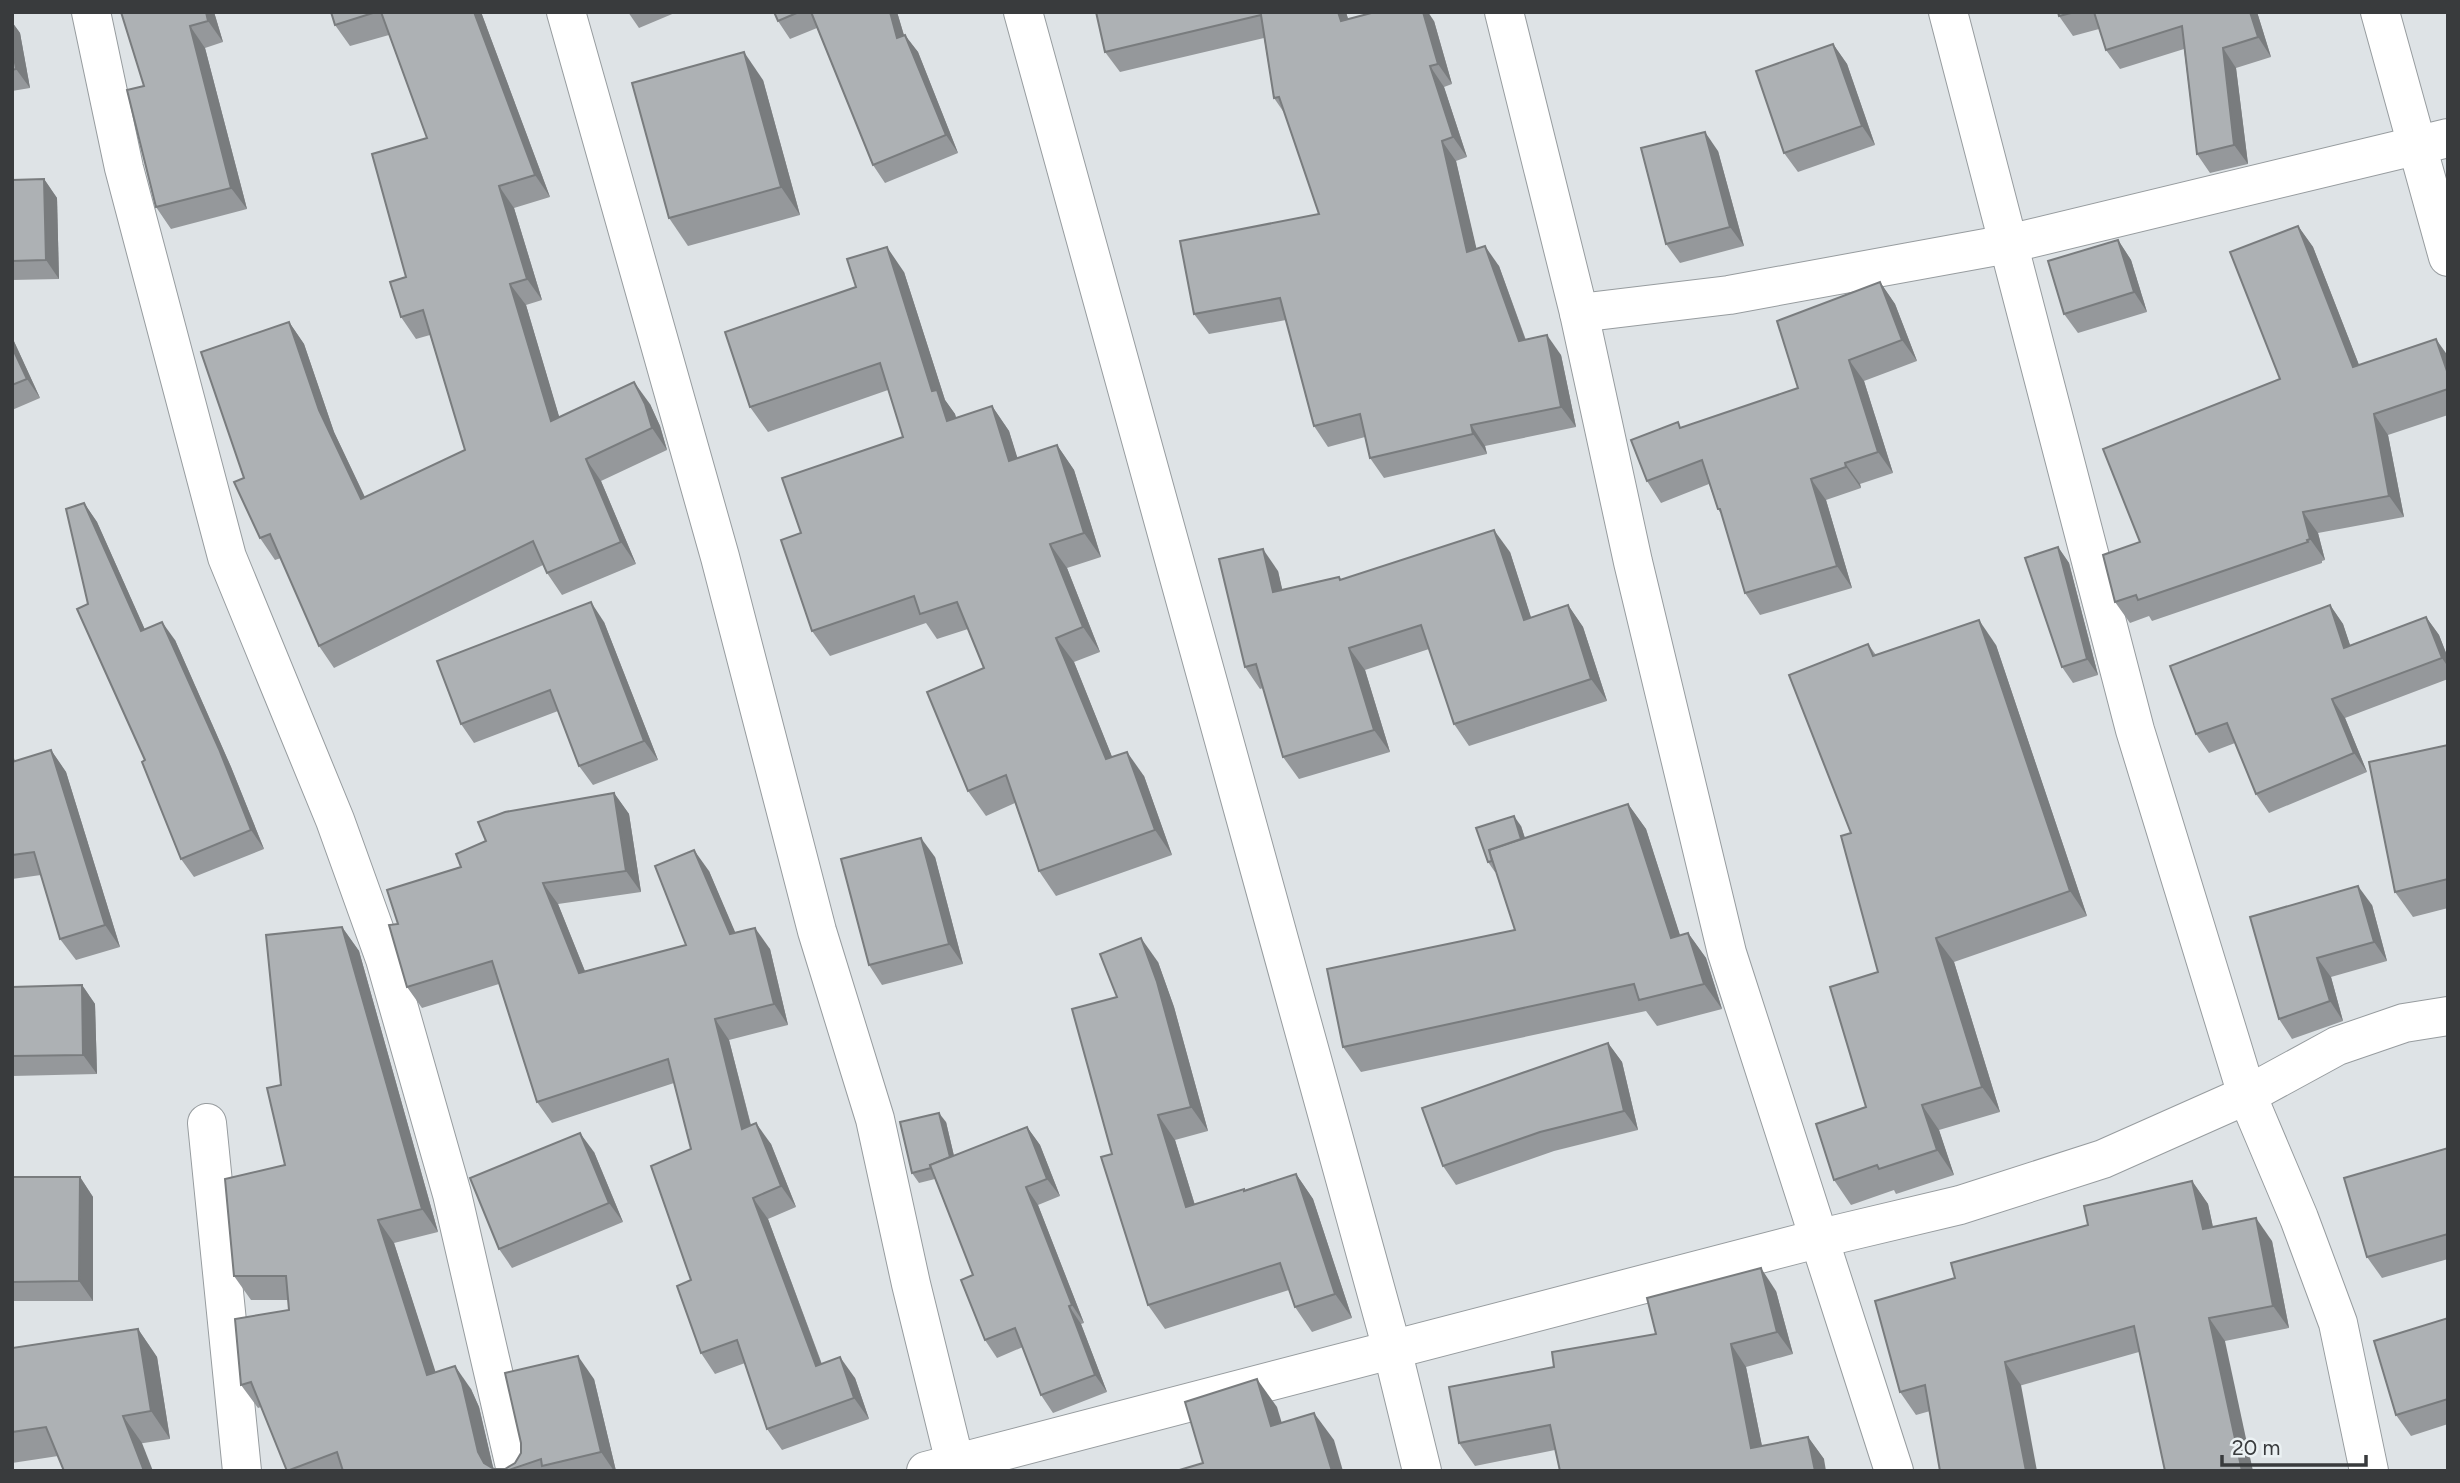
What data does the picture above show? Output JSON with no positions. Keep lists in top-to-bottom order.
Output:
{
  "scale_bar": "20 m"
}
